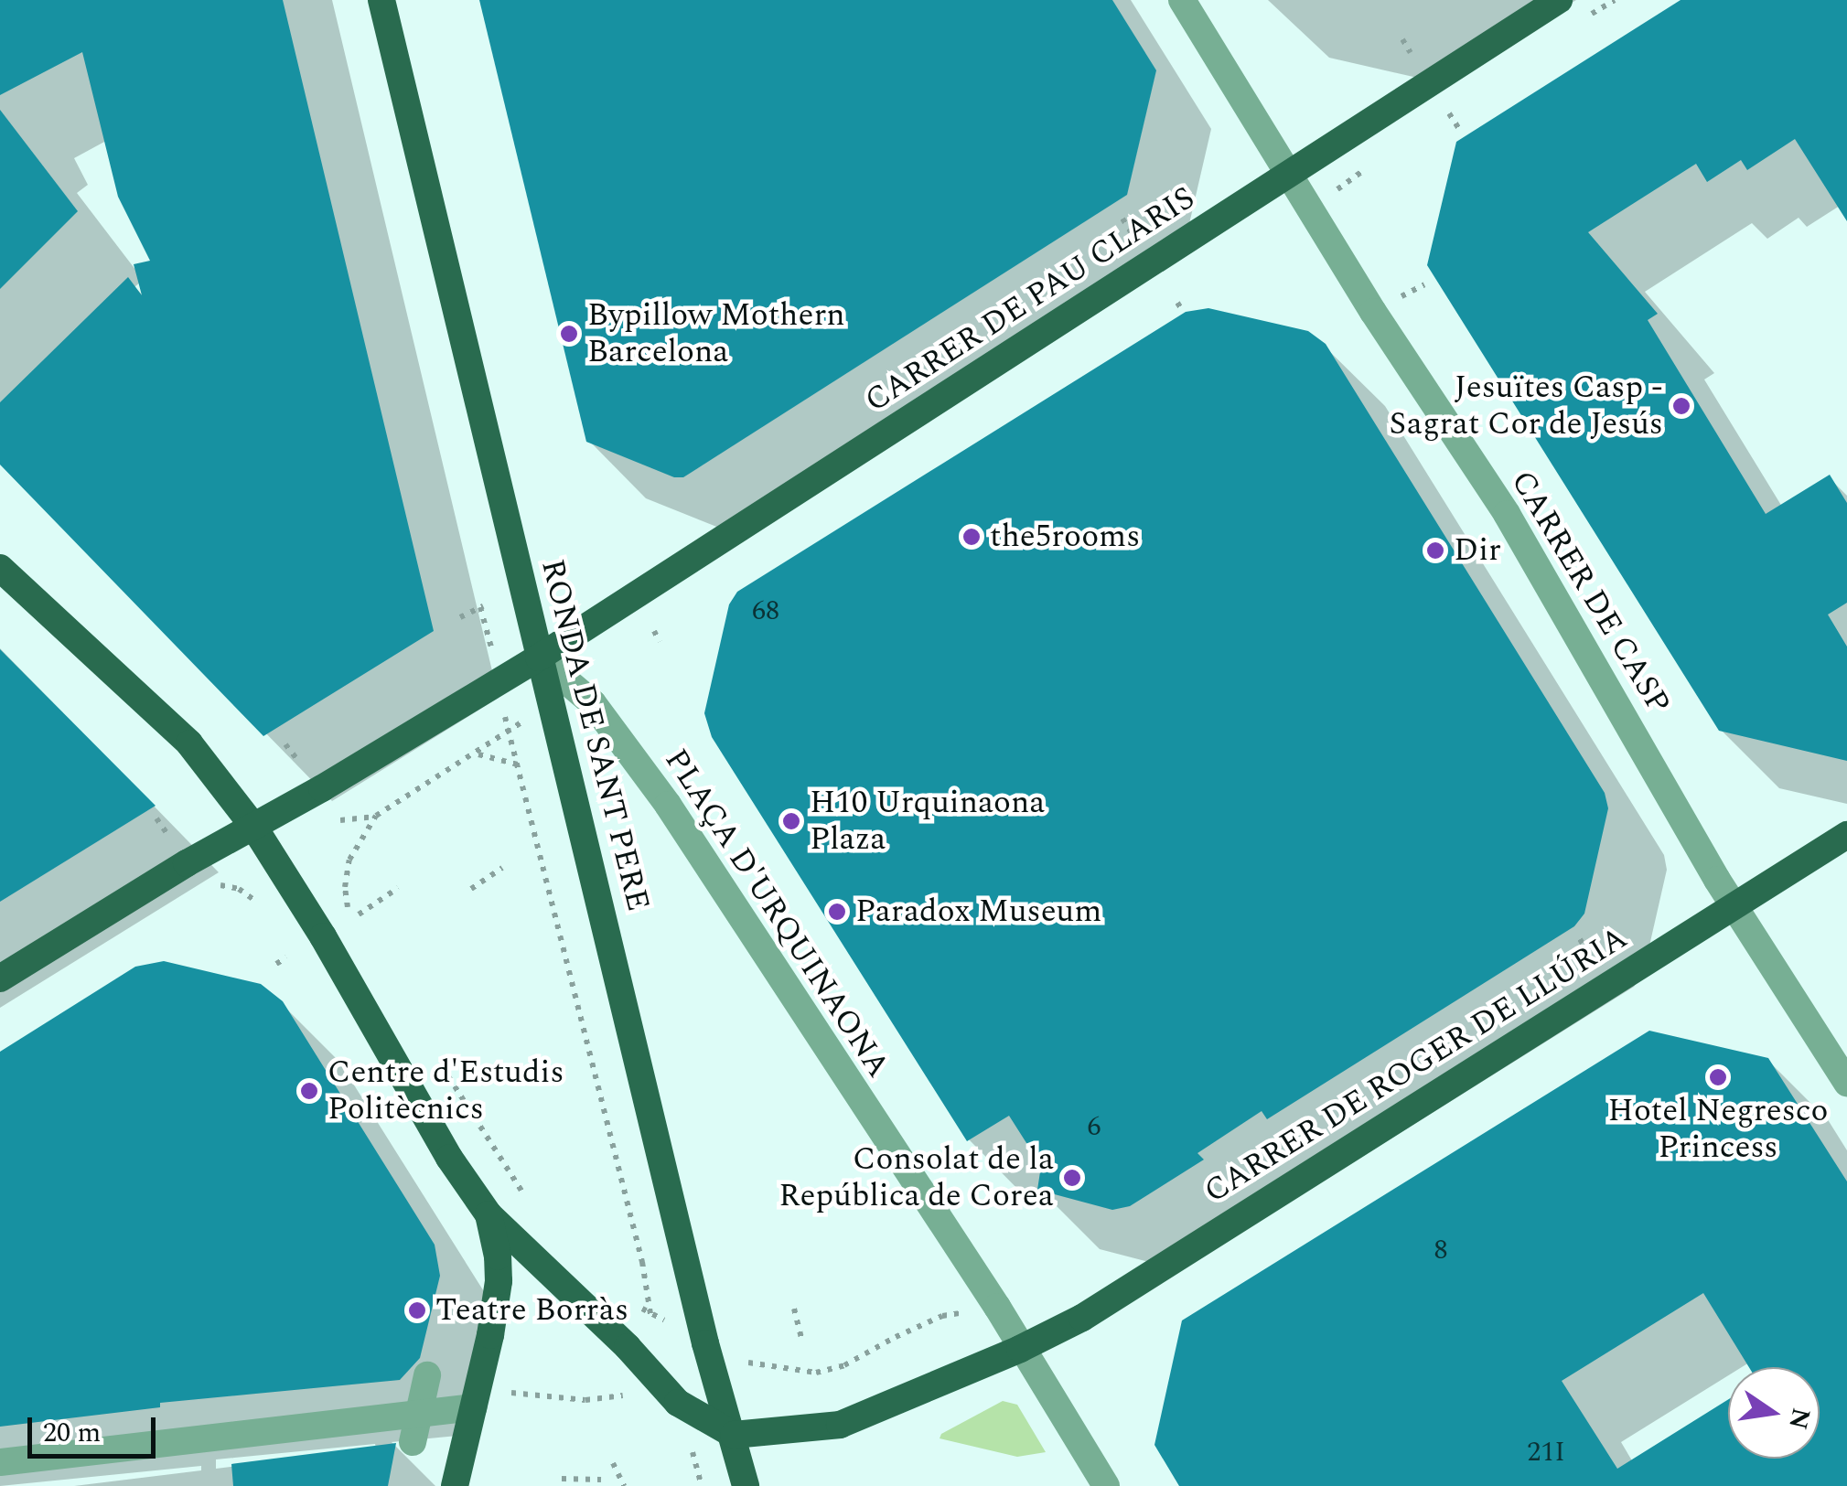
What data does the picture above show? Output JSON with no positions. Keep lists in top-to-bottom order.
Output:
{
  "streets": {
    "main road": ["CARRER DE PAU CLARIS", "RONDA DE SANT PERE", "CARRER DE ROGER DE LLÚRIA"],
    "street": ["CARRER DE CASP", "PLAÇA D'URQUINAONA"]
  },
  "crossings": [
    ["CARRER DE PAU CLARIS", "CARRER DE CASP"],
    ["CARRER DE PAU CLARIS", "RONDA DE SANT PERE"],
    ["CARRER DE PAU CLARIS", "PLAÇA D'URQUINAONA"],
    ["CARRER DE CASP", "CARRER DE ROGER DE LLÚRIA"],
    ["RONDA DE SANT PERE", "PLAÇA D'URQUINAONA"],
    ["PLAÇA D'URQUINAONA", "CARRER DE ROGER DE LLÚRIA"]
  ],
  "places": [
    "Bypillow Mothern Barcelona",
    "Jesuïtes Casp - Sagrat Cor de Jesús",
    "the5rooms",
    "Dir",
    "H10 Urquinaona Plaza",
    "Paradox Museum",
    "Hotel Negresco Princess",
    "Centre d'Estudis Politècnics",
    "Consolat de la República de Corea",
    "Teatre Borràs"
  ],
  "house_numbers": [
    "68",
    "6",
    "8",
    "21I"
  ],
  "scale_bar": "20 m",
  "north": "right"
}
